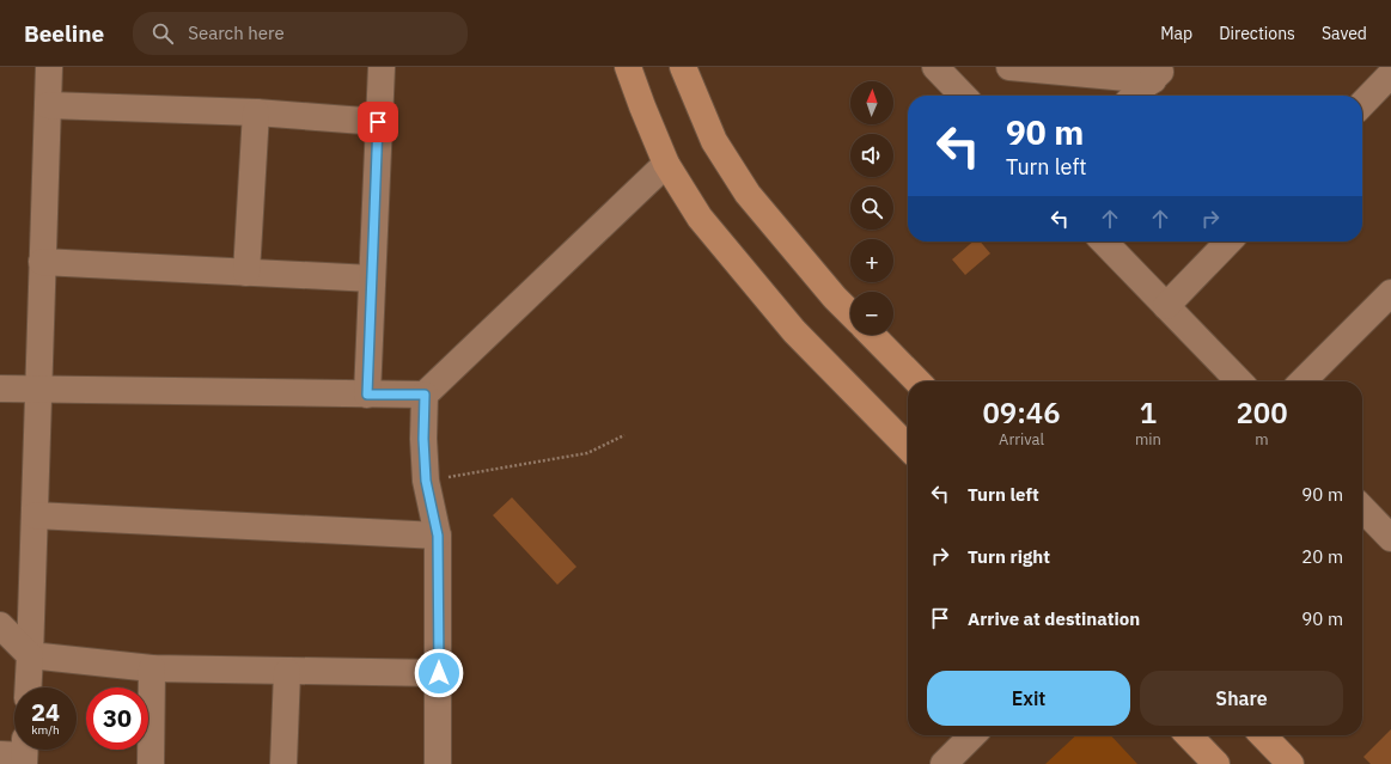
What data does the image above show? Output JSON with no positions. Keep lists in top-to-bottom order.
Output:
{
  "north": "top",
  "page": {
    "header": "Beeline",
    "search": "Search here",
    "nav": ["Map", "Directions", "Saved"],
    "map_buttons": ["+", "−"],
    "turn": ["90 m", "Turn left"],
    "eta": [
      "09:46",
      "Arrival",
      "1",
      "min",
      "200",
      "m"
    ],
    "list": [
      {
        "name": "Turn left",
        "value": "90 m"
      },
      {
        "name": "Turn right",
        "value": "20 m"
      },
      {
        "name": "Arrive at destination",
        "value": "90 m"
      }
    ],
    "buttons": ["Exit", "Share"],
    "speed": "24 km/h",
    "limit": "30"
  }
}
